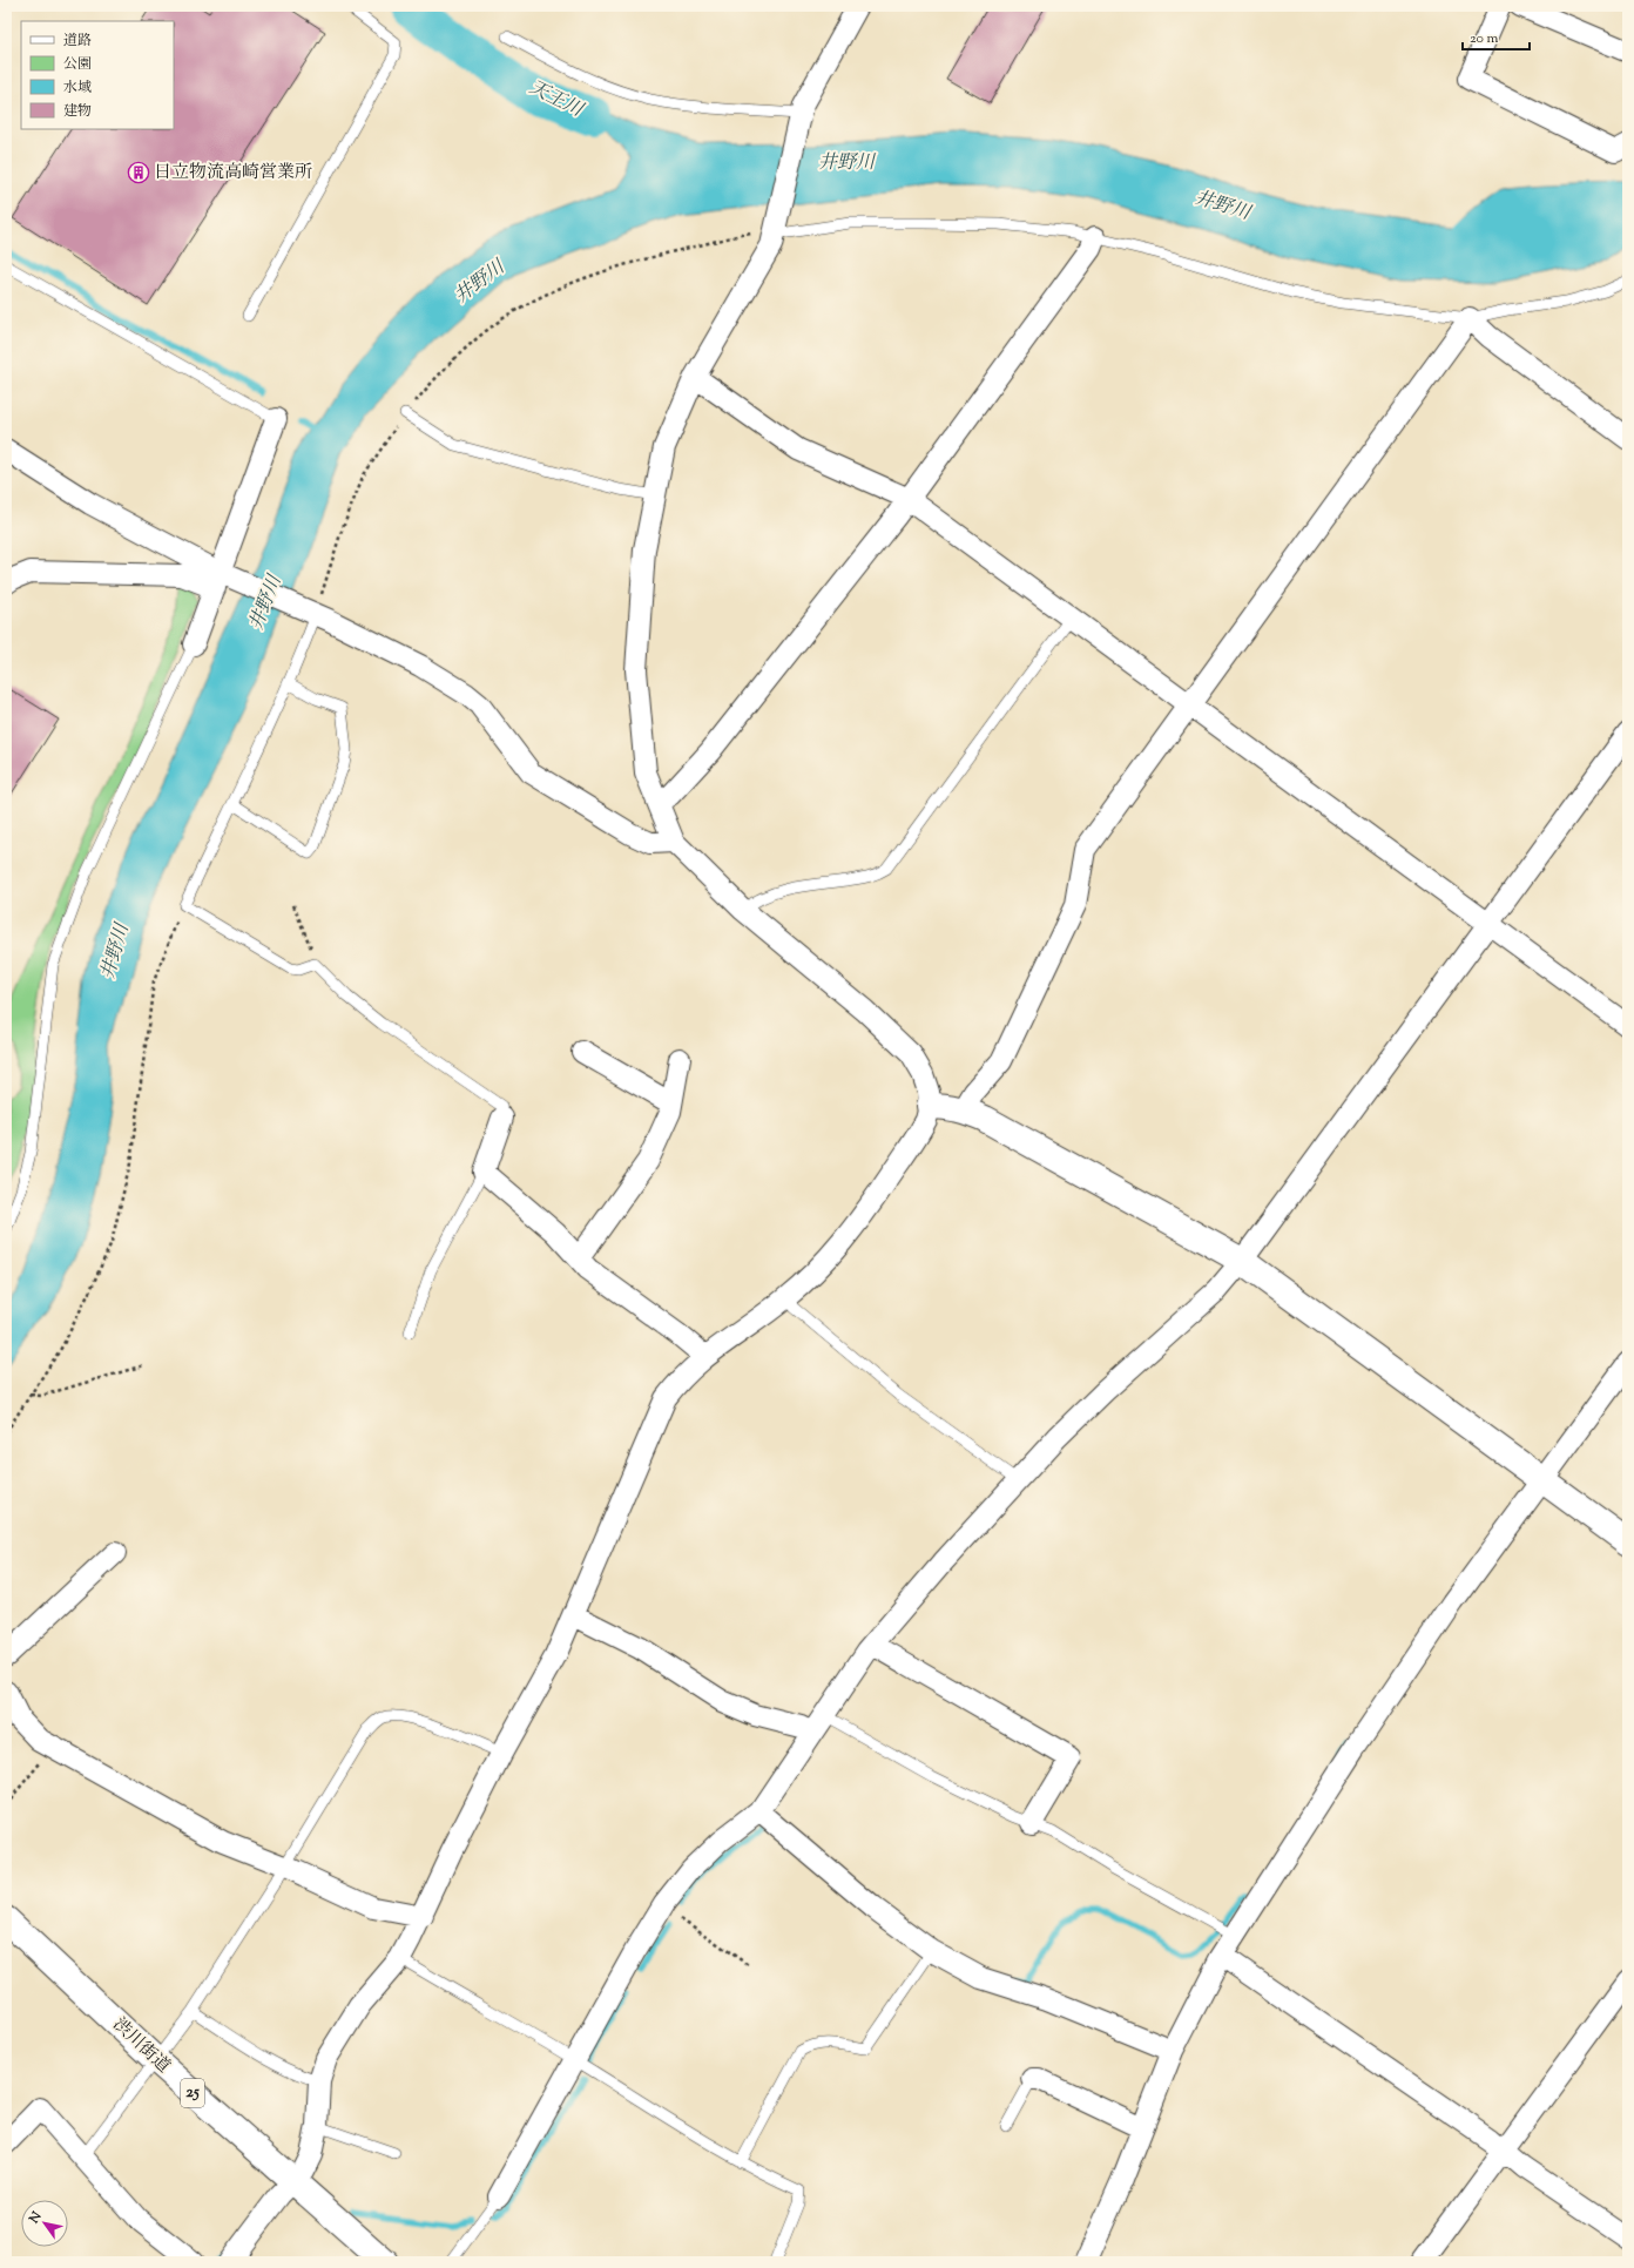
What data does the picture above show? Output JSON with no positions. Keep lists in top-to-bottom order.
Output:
{
  "streets": {
    "street": ["渋川街道", "25"]
  },
  "water": ["天王川", "井野川"],
  "places": {
    "building": ["日立物流高崎営業所"]
  },
  "legend": [
    "道路",
    "公園",
    "水域",
    "建物"
  ],
  "scale_bar": "20 m",
  "north": "top left"
}
